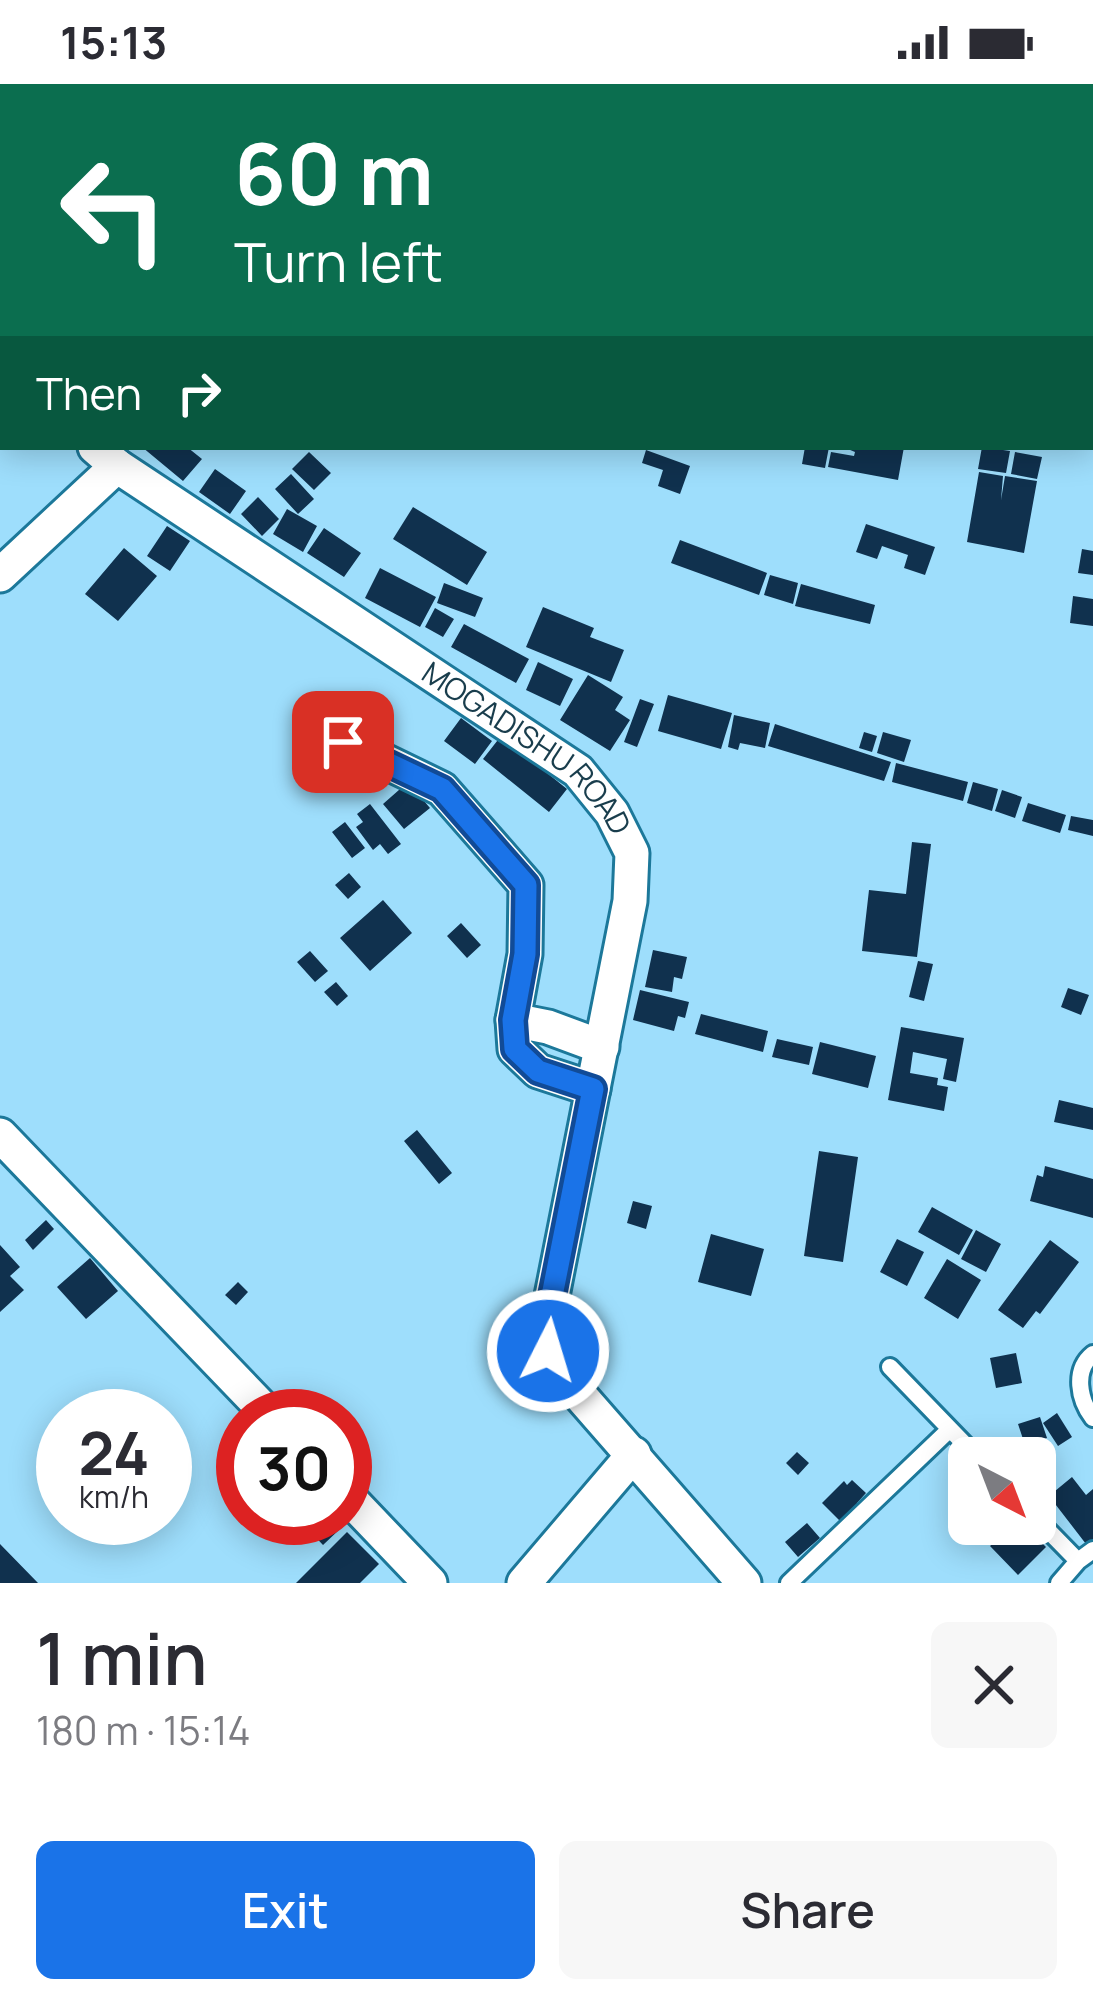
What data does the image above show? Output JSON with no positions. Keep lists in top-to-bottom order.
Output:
{
  "streets": {
    "street": ["MOGADISHU ROAD"]
  },
  "north": "bottom right",
  "page": {
    "status": "15:13",
    "turn": ["60 m", "Turn left"],
    "then": "Then",
    "speed": "24 km/h",
    "limit": "30",
    "heading": ["1 min", "180 m · 15:14"],
    "buttons": ["Exit", "Share"]
  }
}
